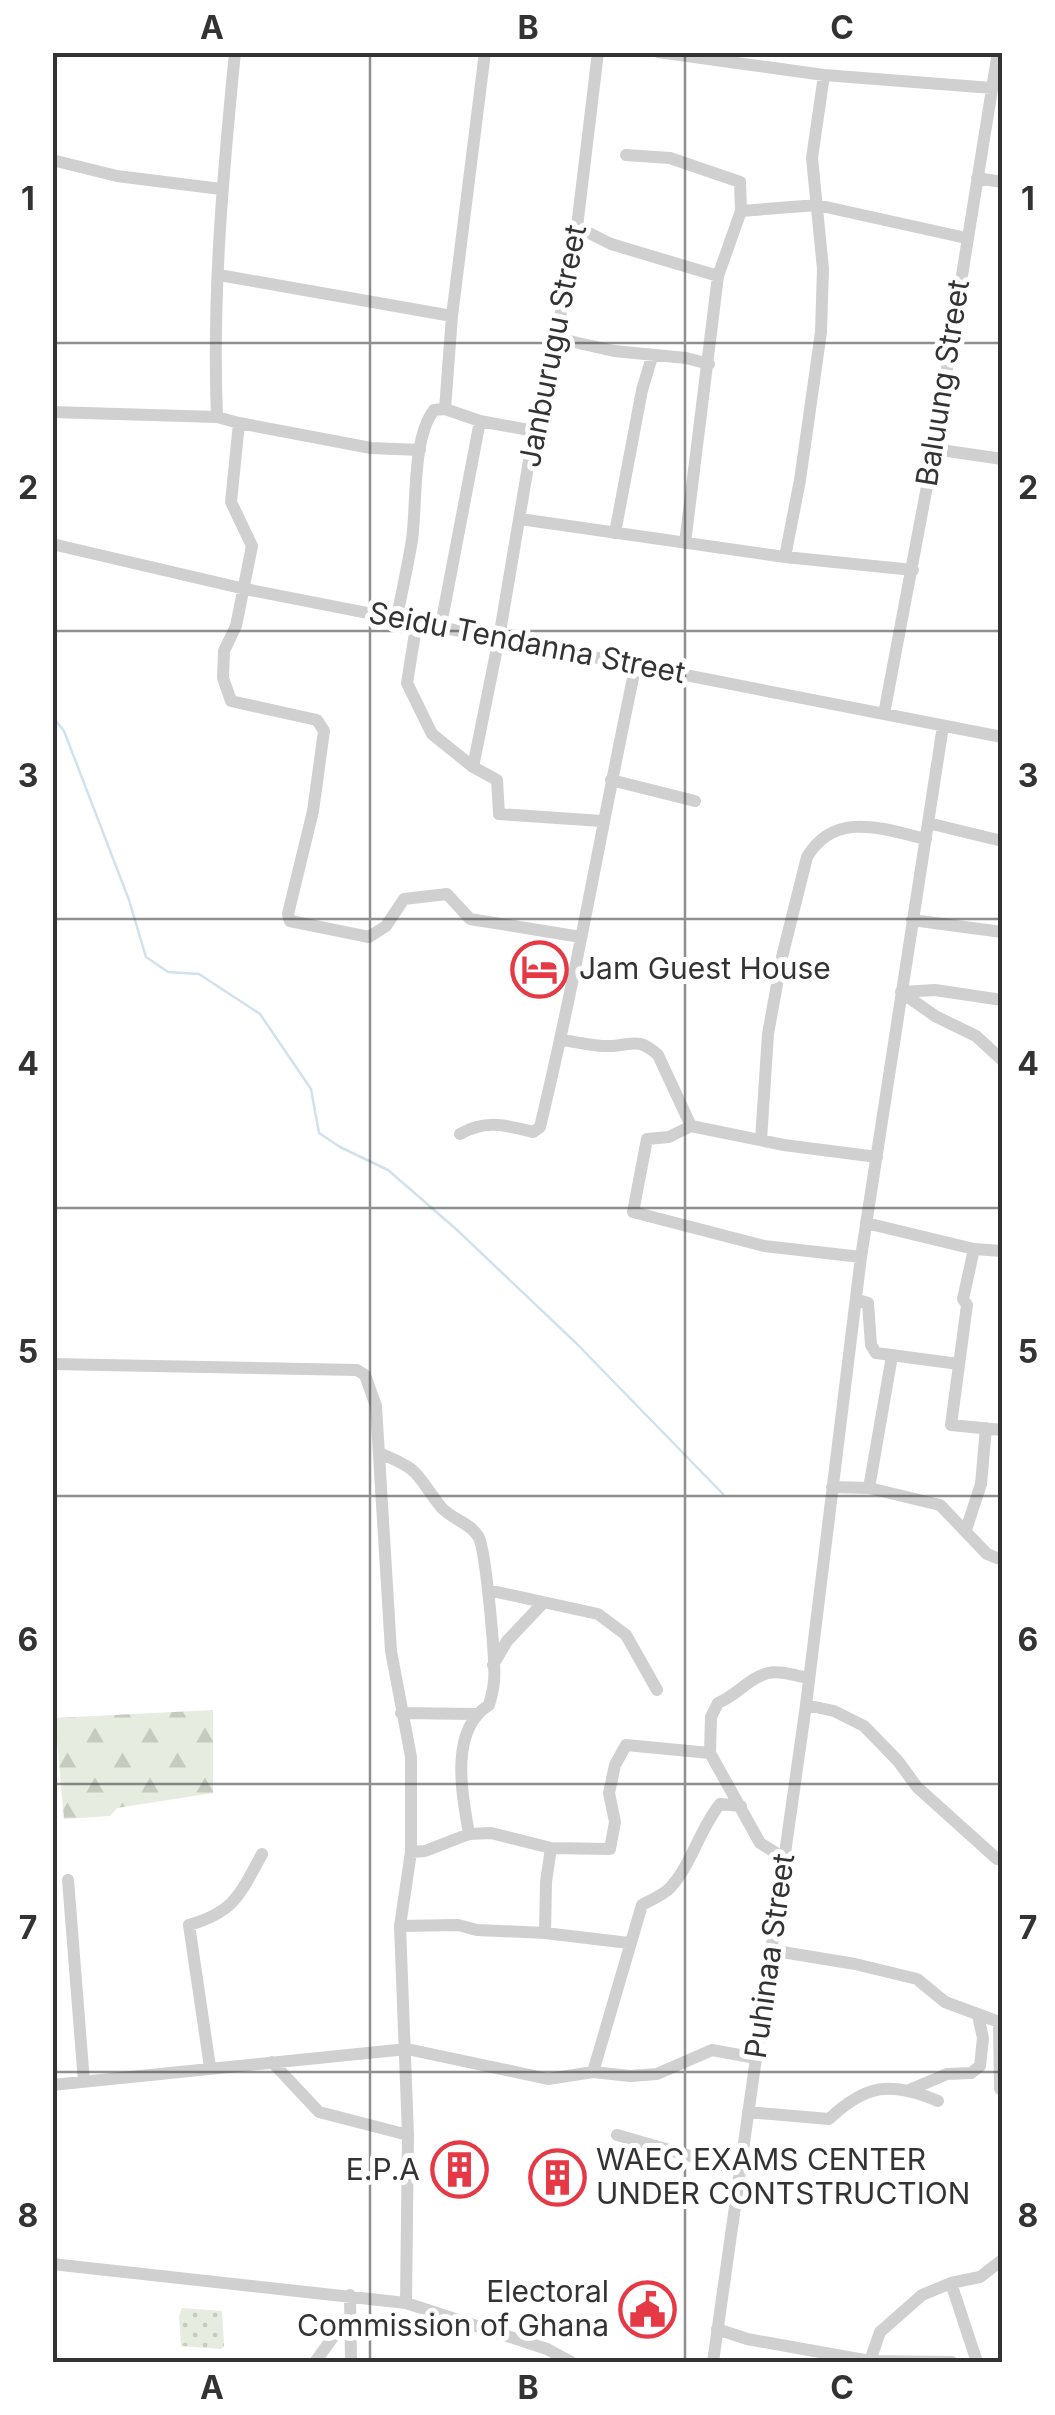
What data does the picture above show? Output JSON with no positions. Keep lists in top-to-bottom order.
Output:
{
  "streets": {
    "street": [
      "Janburugu Street",
      "Baluung Street",
      "Seidu Tendanna Street",
      "Puhinaa Street"
    ]
  },
  "crossings": [
    ["Janburugu Street", "Seidu Tendanna Street"],
    ["Baluung Street", "Seidu Tendanna Street"],
    ["Seidu Tendanna Street", "Puhinaa Street"]
  ],
  "places": {
    "hotel": ["Jam Guest House"],
    "building": ["E.P.A", "WAEC EXAMS CENTER UNDER CONTSTRUCTION"],
    "public building": ["Electoral Commission of Ghana"]
  },
  "grid": {
    "columns": ["A", "B", "C"],
    "rows": [
      "1",
      "2",
      "3",
      "4",
      "5",
      "6",
      "7",
      "8"
    ]
  }
}
